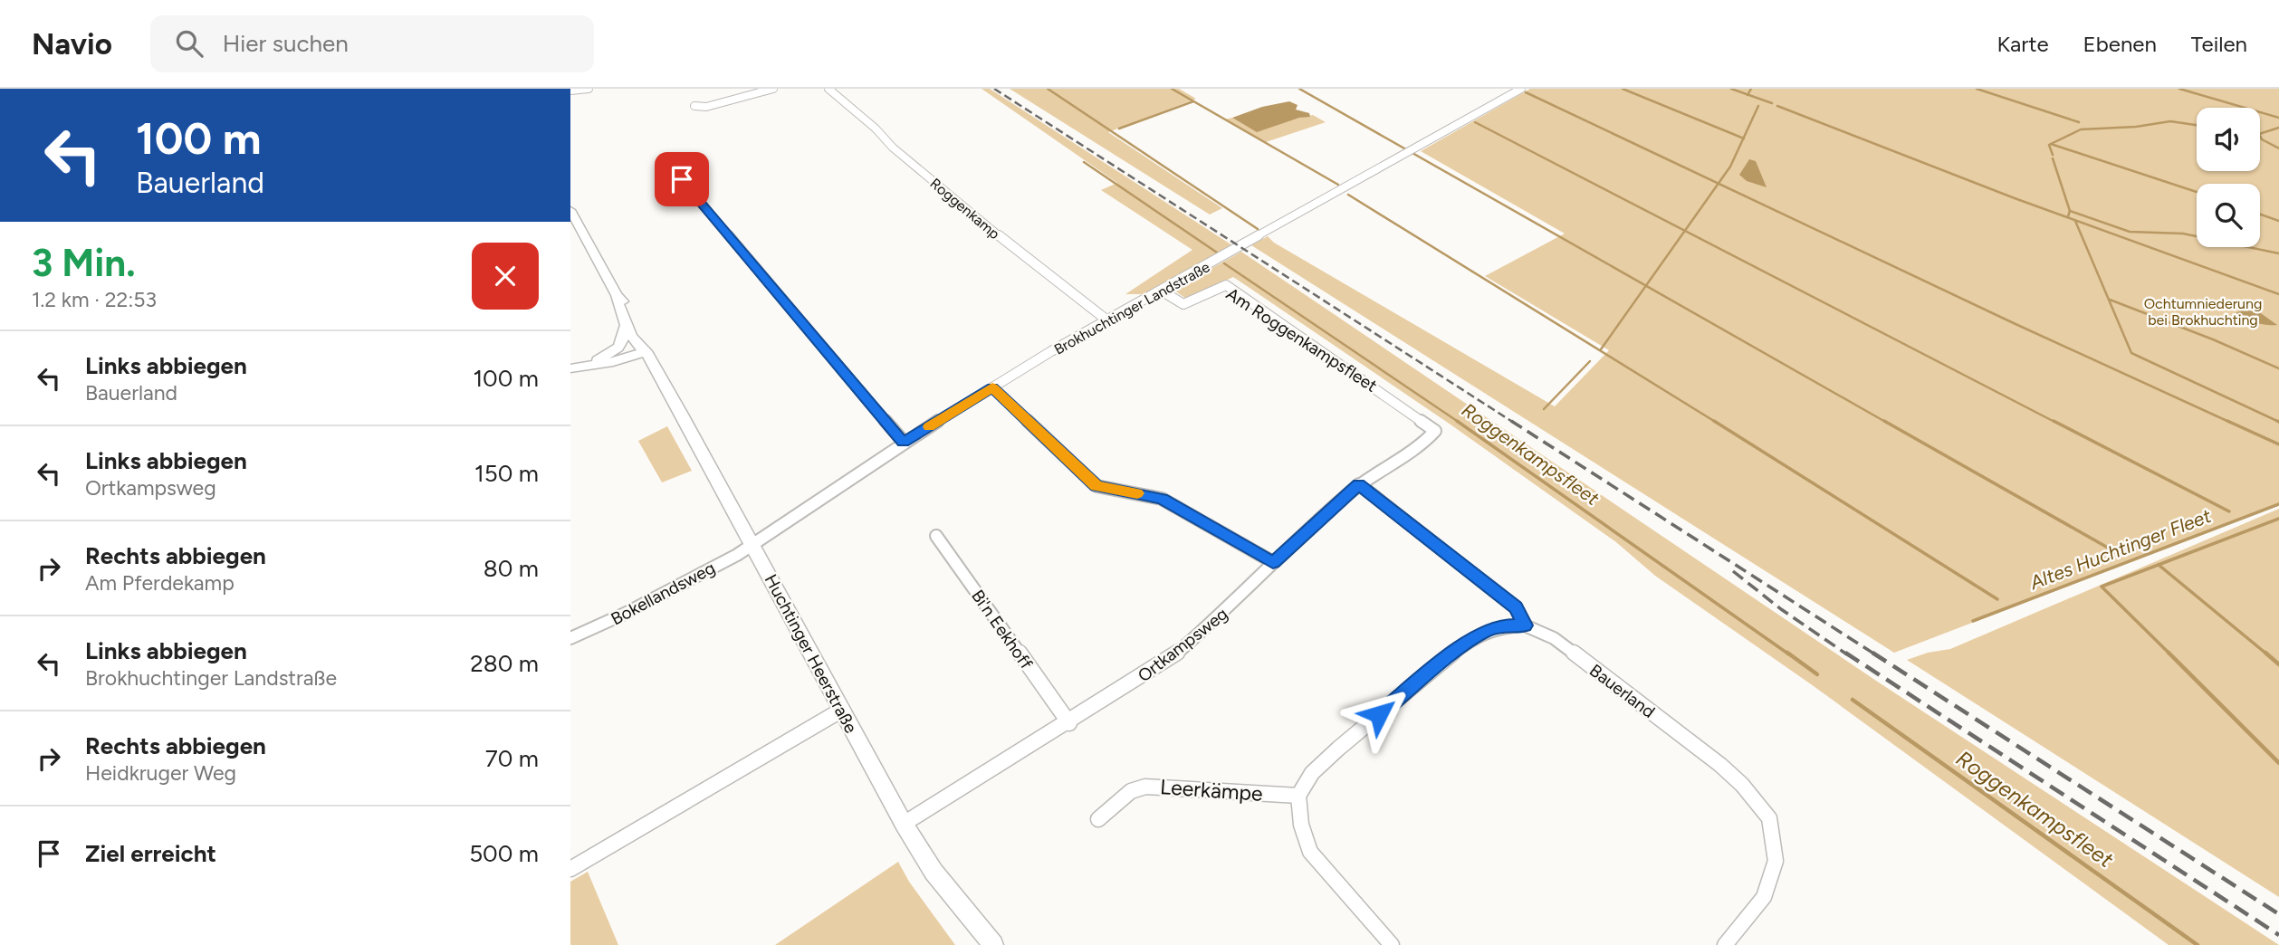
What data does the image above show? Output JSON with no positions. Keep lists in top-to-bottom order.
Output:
{
  "streets": {
    "main road": ["Huchtinger Heerstraße"],
    "street": [
      "Roggenkamp",
      "Brokhuchtinger Landstraße",
      "Am Roggenkampsfleet",
      "Bokellandsweg",
      "Bi'n Eekhoff",
      "Ortkampsweg",
      "Bauerland",
      "Leerkämpe"
    ]
  },
  "crossings": [
    ["Roggenkamp", "Brokhuchtinger Landstraße"],
    ["Brokhuchtinger Landstraße", "Am Roggenkampsfleet"],
    ["Brokhuchtinger Landstraße", "Bokellandsweg"],
    ["Brokhuchtinger Landstraße", "Huchtinger Heerstraße"],
    ["Am Roggenkampsfleet", "Ortkampsweg"],
    ["Bokellandsweg", "Huchtinger Heerstraße"],
    ["Bi'n Eekhoff", "Ortkampsweg"],
    ["Ortkampsweg", "Huchtinger Heerstraße"]
  ],
  "water": ["Roggenkampsfleet", "Altes Huchtinger Fleet"],
  "parks": ["Ochtumniederung bei Brokhuchting"],
  "page": {
    "header": "Navio",
    "search": "Hier suchen",
    "nav": ["Karte", "Ebenen", "Teilen"],
    "turn": ["100 m", "Bauerland"],
    "heading": ["3 Min.", "1.2 km · 22:53"],
    "list": [
      {
        "name": "Links abbiegen",
        "note": "Bauerland",
        "value": "100 m"
      },
      {
        "name": "Links abbiegen",
        "note": "Ortkampsweg",
        "value": "150 m"
      },
      {
        "name": "Rechts abbiegen",
        "note": "Am Pferdekamp",
        "value": "80 m"
      },
      {
        "name": "Links abbiegen",
        "note": "Brokhuchtinger Landstraße",
        "value": "280 m"
      },
      {
        "name": "Rechts abbiegen",
        "note": "Heidkruger Weg",
        "value": "70 m"
      },
      {
        "name": "Ziel erreicht",
        "value": "500 m"
      }
    ]
  }
}
